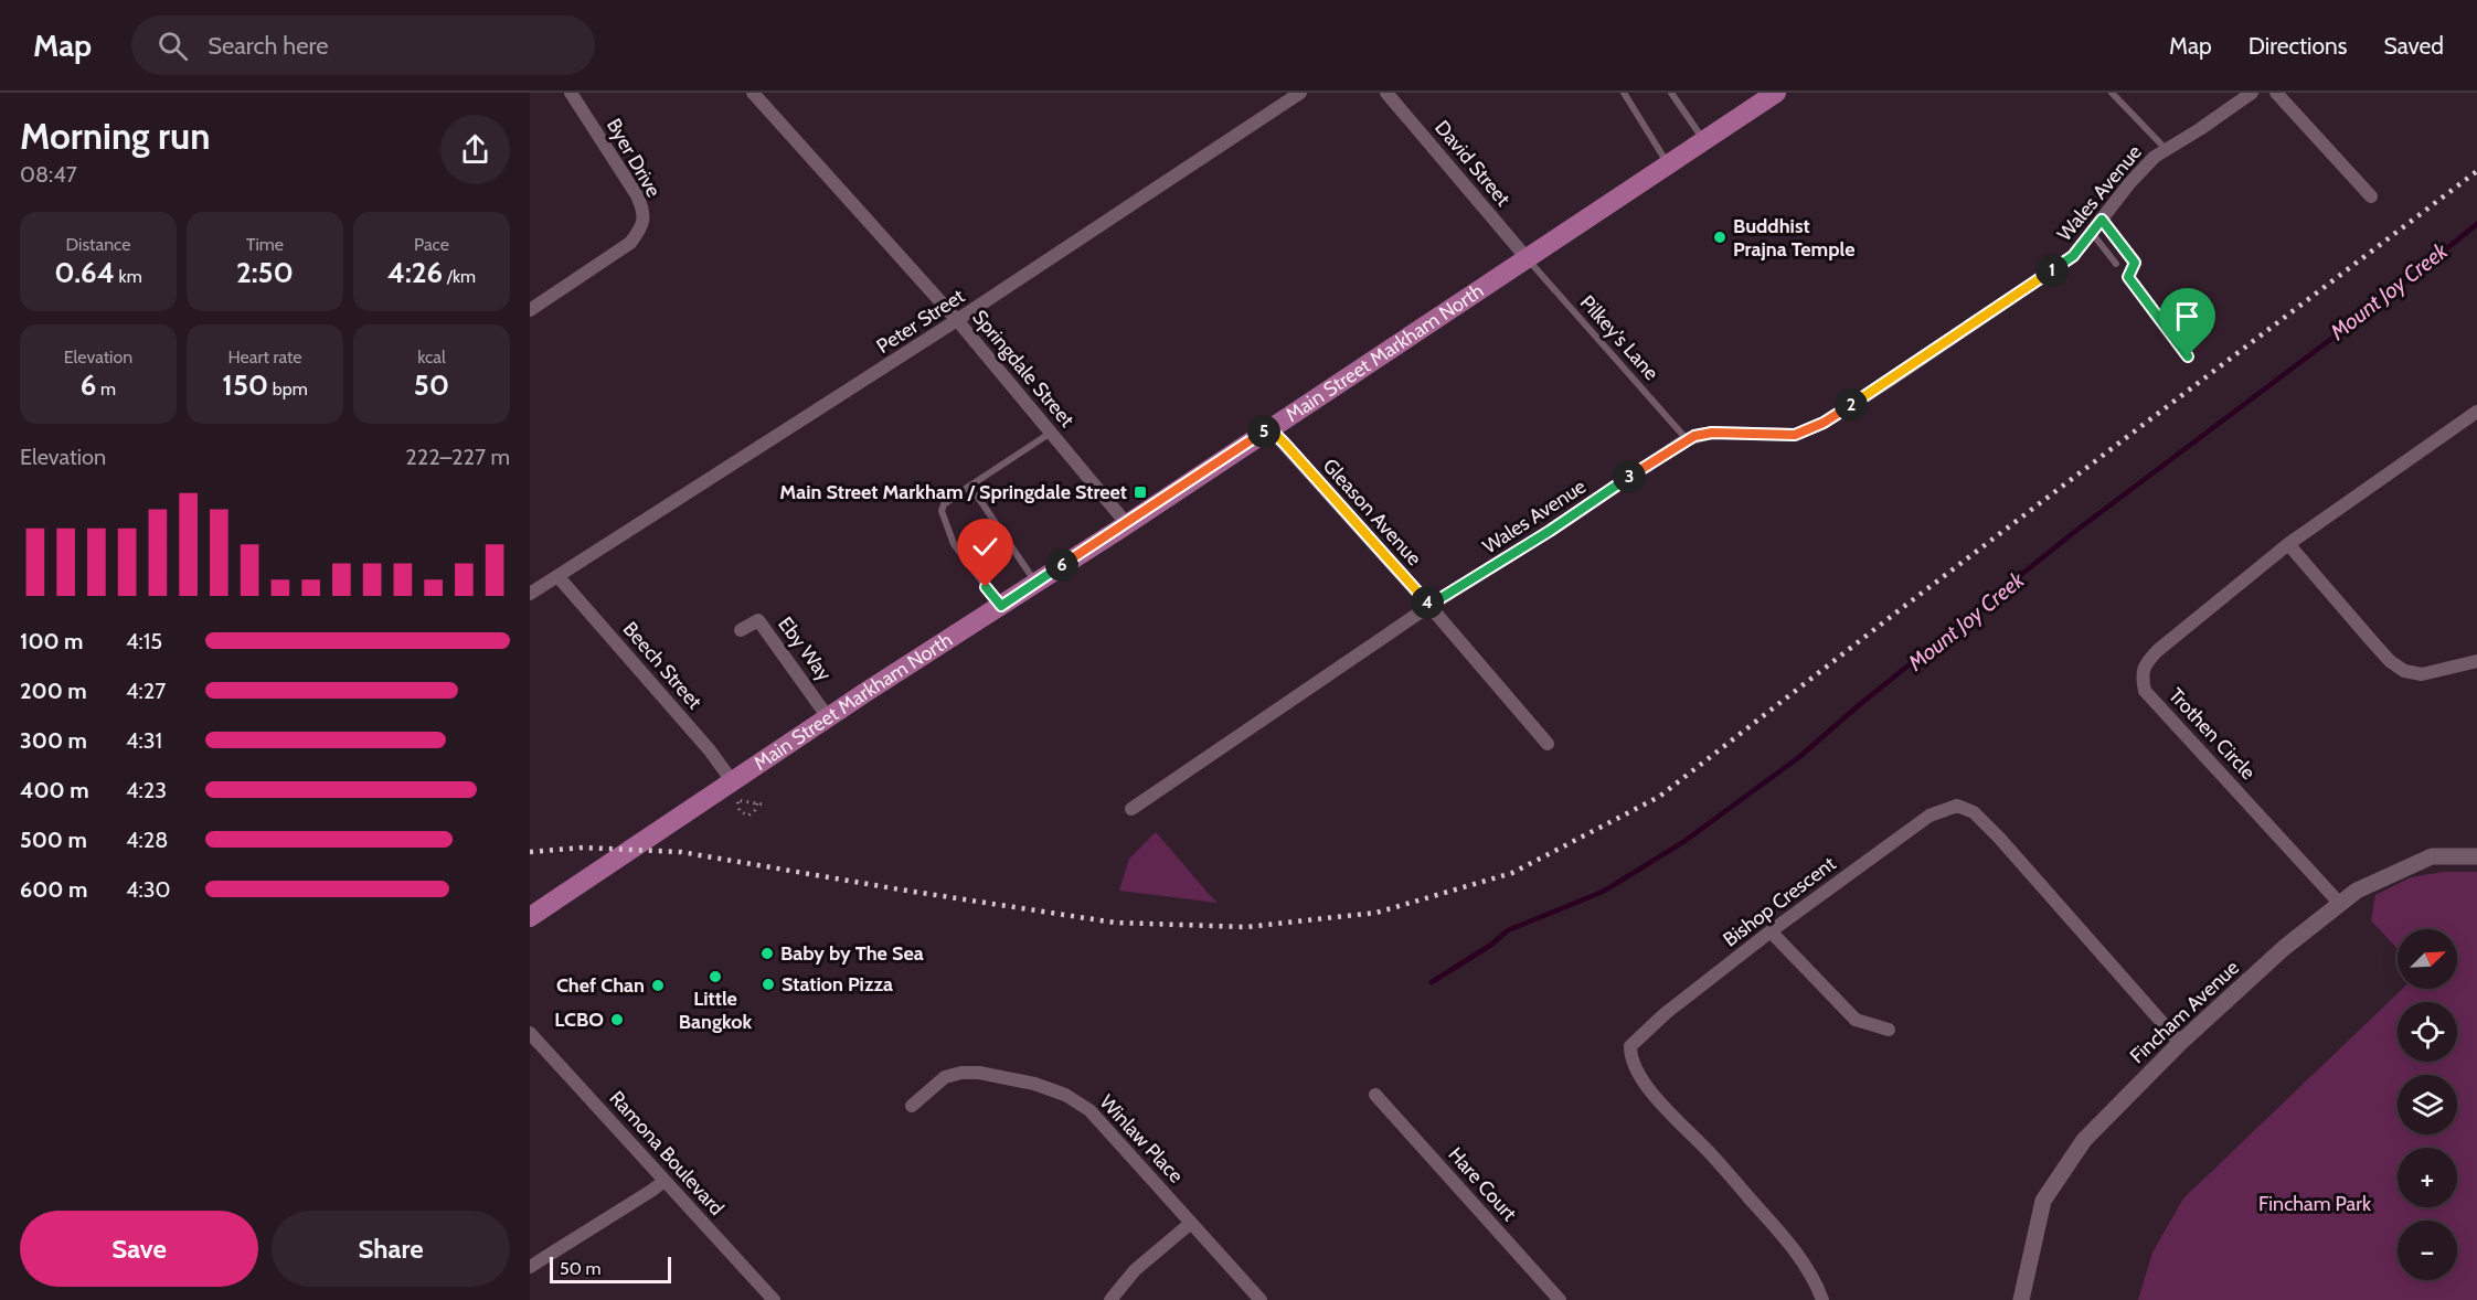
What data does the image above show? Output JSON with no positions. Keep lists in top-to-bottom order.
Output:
{
  "streets": {
    "main road": ["Main Street Markham North"],
    "street": [
      "Byer Drive",
      "David Street",
      "Wales Avenue",
      "Peter Street",
      "Springdale Street",
      "Gleason Avenue",
      "Eby Way",
      "Beech Street",
      "Trothen Circle",
      "Bishop Crescent",
      "Fincham Avenue",
      "Winlaw Place",
      "Ramona Boulevard",
      "Hare Court"
    ],
    "lane": ["Pilkey's Lane"]
  },
  "crossings": [
    ["David Street", "Pilkey's Lane"],
    ["David Street", "Main Street Markham North"],
    ["Wales Avenue", "Pilkey's Lane"],
    ["Wales Avenue", "Gleason Avenue"],
    ["Peter Street", "Springdale Street"],
    ["Peter Street", "Beech Street"],
    ["Pilkey's Lane", "Main Street Markham North"],
    ["Main Street Markham North", "Springdale Street"],
    ["Main Street Markham North", "Gleason Avenue"],
    ["Main Street Markham North", "Eby Way"],
    ["Main Street Markham North", "Beech Street"],
    ["Trothen Circle", "Fincham Avenue"],
    ["Bishop Crescent", "Fincham Avenue"]
  ],
  "water": ["Mount Joy Creek"],
  "parks": ["Fincham Park"],
  "places": {
    "other": [
      "Buddhist Prajna Temple",
      "Baby by The Sea",
      "Little Bangkok",
      "Station Pizza",
      "Chef Chan",
      "LCBO"
    ],
    "transit": ["Main Street Markham / Springdale Street"]
  },
  "scale_bar": "50 m",
  "north": "top right",
  "page": {
    "header": "Map",
    "search": "Search here",
    "nav": ["Map", "Directions", "Saved"],
    "heading": ["Morning run", "08:47"],
    "stats": [
      ["Distance", "0.64 km"],
      ["Time", "2:50"],
      ["Pace", "4:26 /km"],
      ["Elevation", "6 m"],
      ["Heart rate", "150 bpm"],
      ["kcal", "50"]
    ],
    "pins": [
      "1",
      "2",
      "5",
      "3",
      "6",
      "4"
    ],
    "chart": ["Elevation", "222–227 m"],
    "list": [
      {
        "name": "100 m",
        "note": "4:15"
      },
      {
        "name": "200 m",
        "note": "4:27"
      },
      {
        "name": "300 m",
        "note": "4:31"
      },
      {
        "name": "400 m",
        "note": "4:23"
      },
      {
        "name": "500 m",
        "note": "4:28"
      },
      {
        "name": "600 m",
        "note": "4:30"
      }
    ],
    "map_buttons": ["+", "−"],
    "buttons": ["Save", "Share"],
    "scale": "50 m"
  }
}
